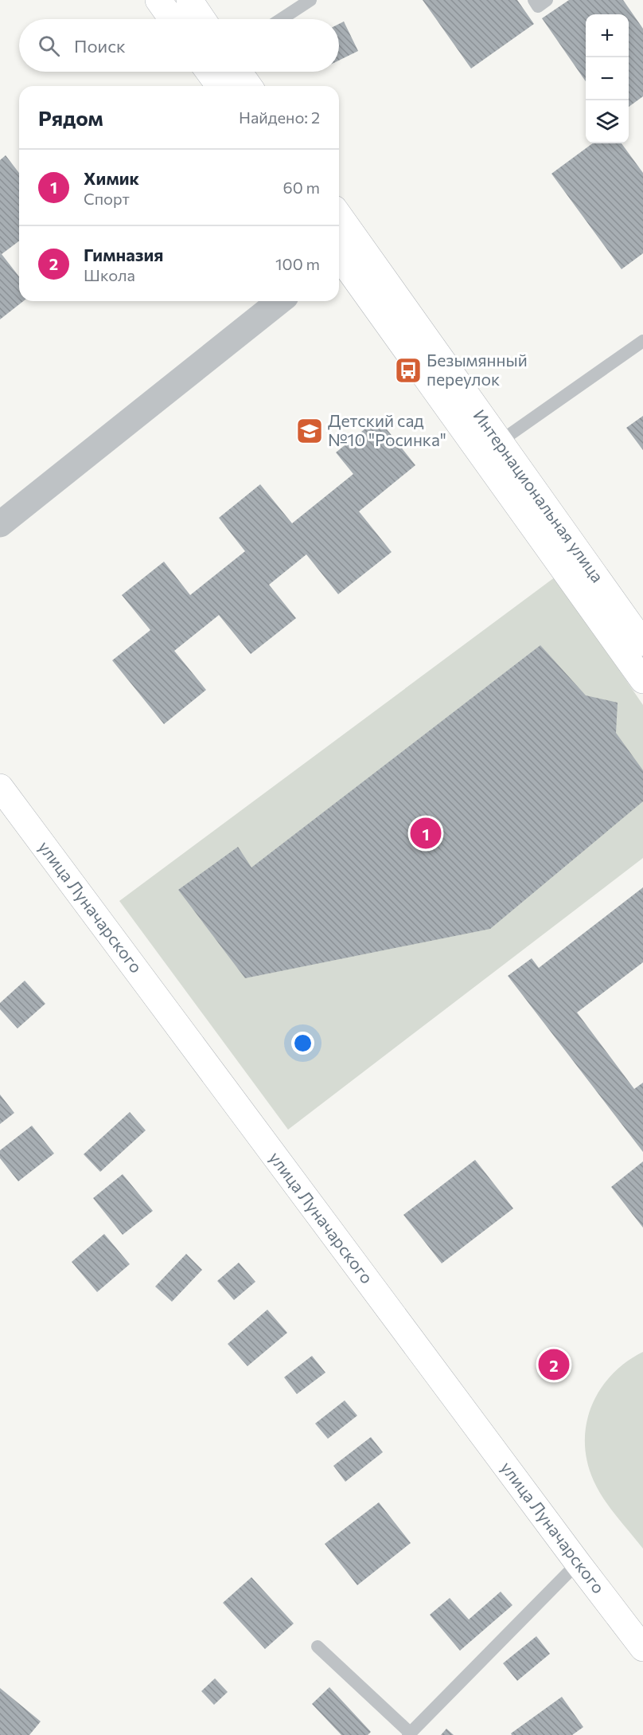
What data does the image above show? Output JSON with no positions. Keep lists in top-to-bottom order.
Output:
{
  "streets": {
    "street": ["Интернациональная улица", "улица Луначарского"]
  },
  "places": {
    "bus stop": ["Безымянный переулок"],
    "school or university": ["Детский сад №10 \"Росинка\""]
  },
  "page": {
    "map_buttons": ["+", "−"],
    "search": "Поиск",
    "heading": ["Рядом", "Найдено: 2"],
    "list": [
      {
        "mark": "1",
        "name": "Химик",
        "note": "Спорт",
        "value": "60 m"
      },
      {
        "mark": "2",
        "name": "Гимназия",
        "note": "Школа",
        "value": "100 m"
      }
    ],
    "pins": ["1", "2"]
  }
}
